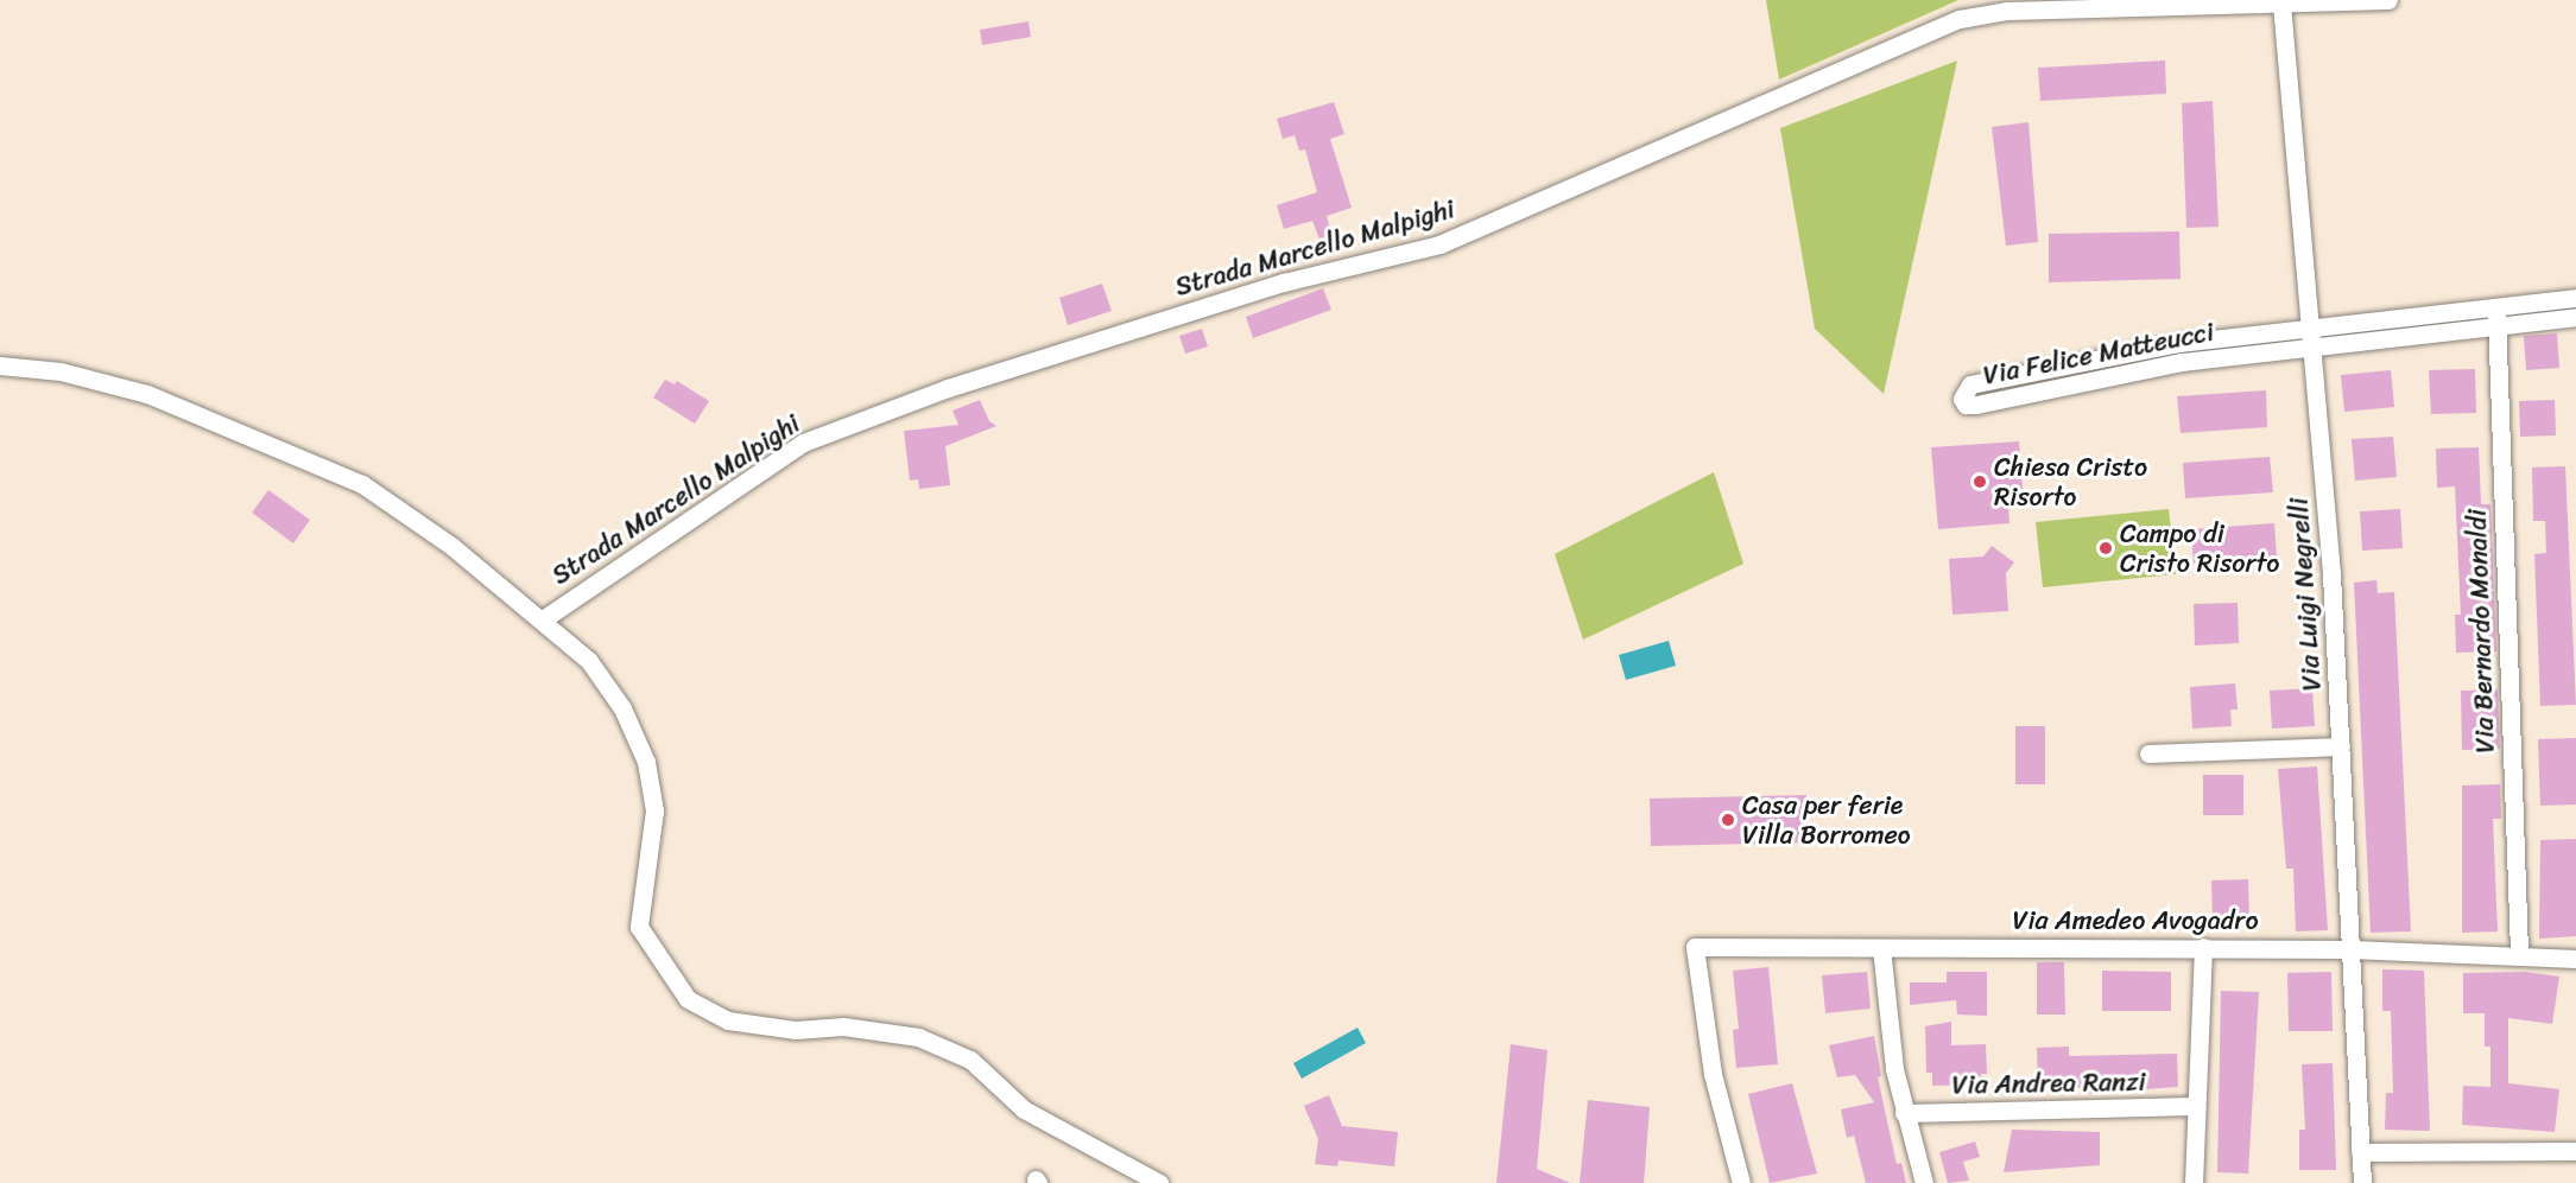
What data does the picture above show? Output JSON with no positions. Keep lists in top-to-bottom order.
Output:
{
  "streets": {
    "street": [
      "Strada Marcello Malpighi",
      "Via Felice Matteucci",
      "Via Luigi Negrelli",
      "Via Bernardo Monaldi",
      "Via Amedeo Avogadro",
      "Via Andrea Ranzi"
    ]
  },
  "crossings": [
    ["Strada Marcello Malpighi", "Via Luigi Negrelli"],
    ["Via Felice Matteucci", "Via Luigi Negrelli"],
    ["Via Felice Matteucci", "Via Bernardo Monaldi"],
    ["Via Luigi Negrelli", "Via Amedeo Avogadro"],
    ["Via Bernardo Monaldi", "Via Amedeo Avogadro"]
  ],
  "places": ["Chiesa Cristo Risorto", "Campo di Cristo Risorto", "Casa per ferie Villa Borromeo"]
}
